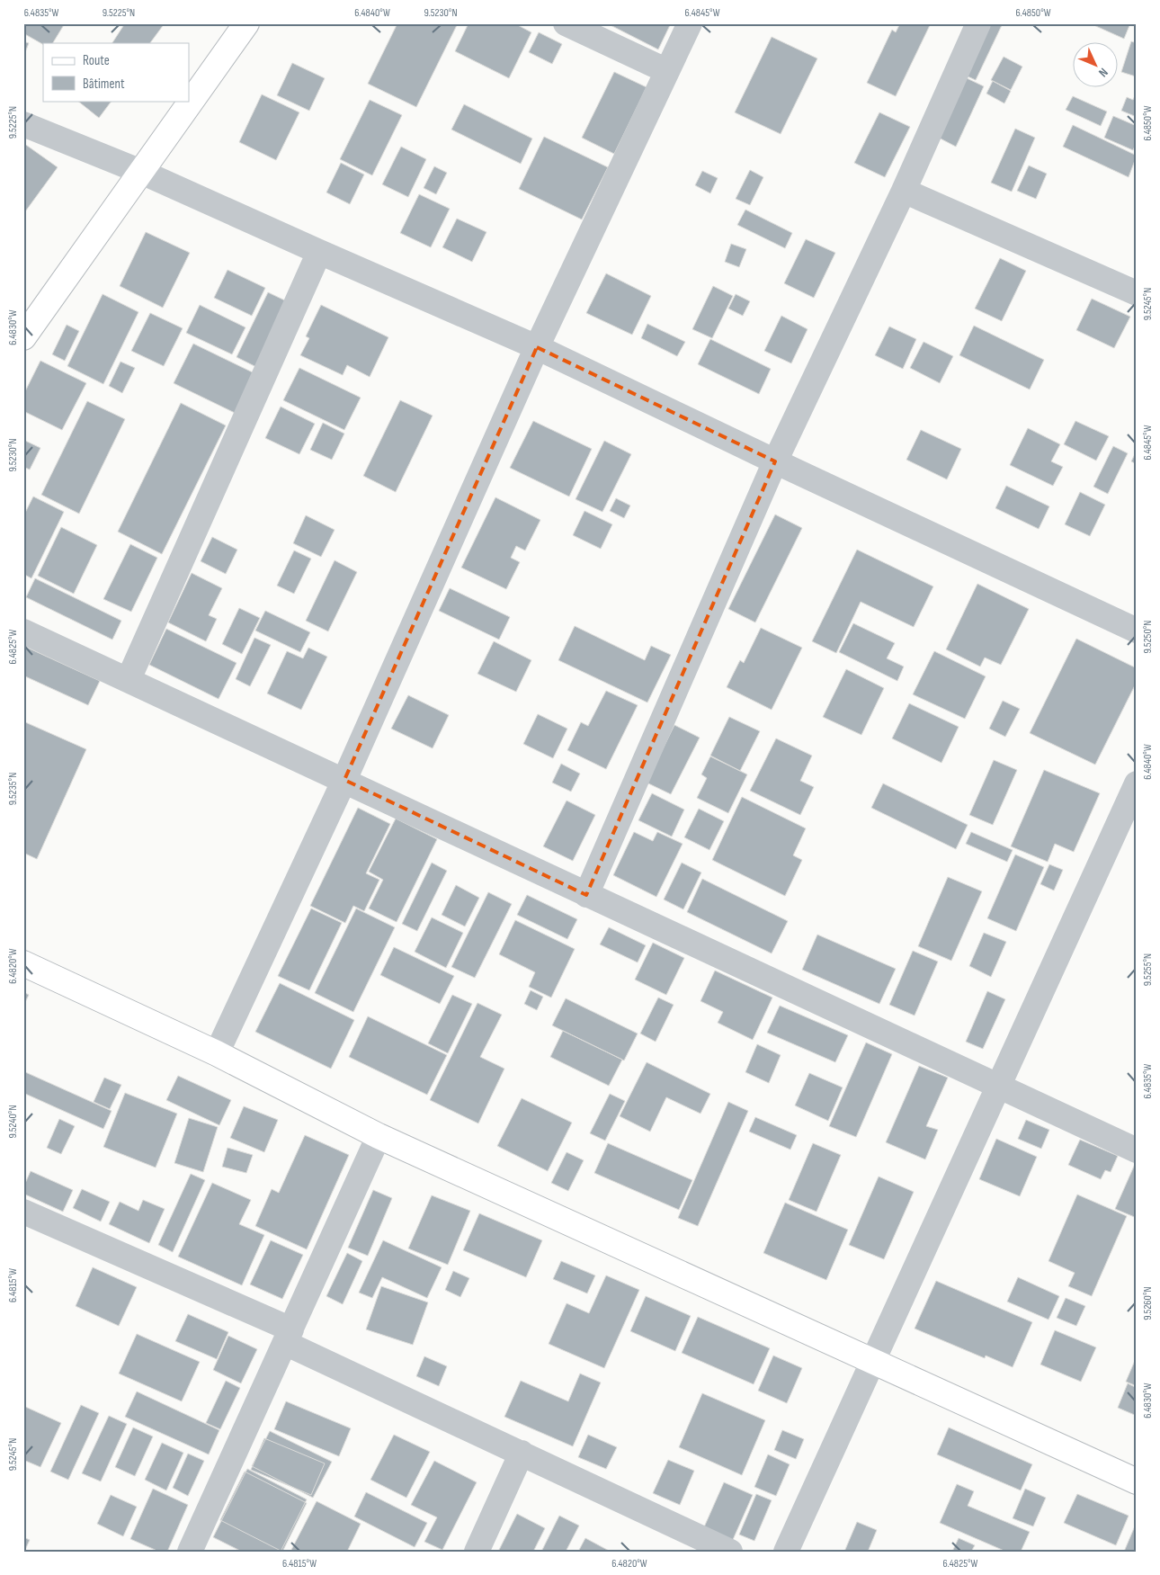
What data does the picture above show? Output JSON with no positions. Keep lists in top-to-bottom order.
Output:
{
  "legend": ["Route", "Bâtiment"],
  "north": "bottom right",
  "coordinates": [
    "6.4835°W",
    "9.5225°N",
    "6.4840°W",
    "9.5230°N",
    "6.4845°W",
    "6.4850°W",
    "9.5245°N",
    "6.4830°W",
    "9.5250°N",
    "6.4825°W",
    "9.5235°N",
    "6.4820°W",
    "9.5255°N",
    "9.5240°N",
    "6.4815°W",
    "9.5260°N"
  ]
}
